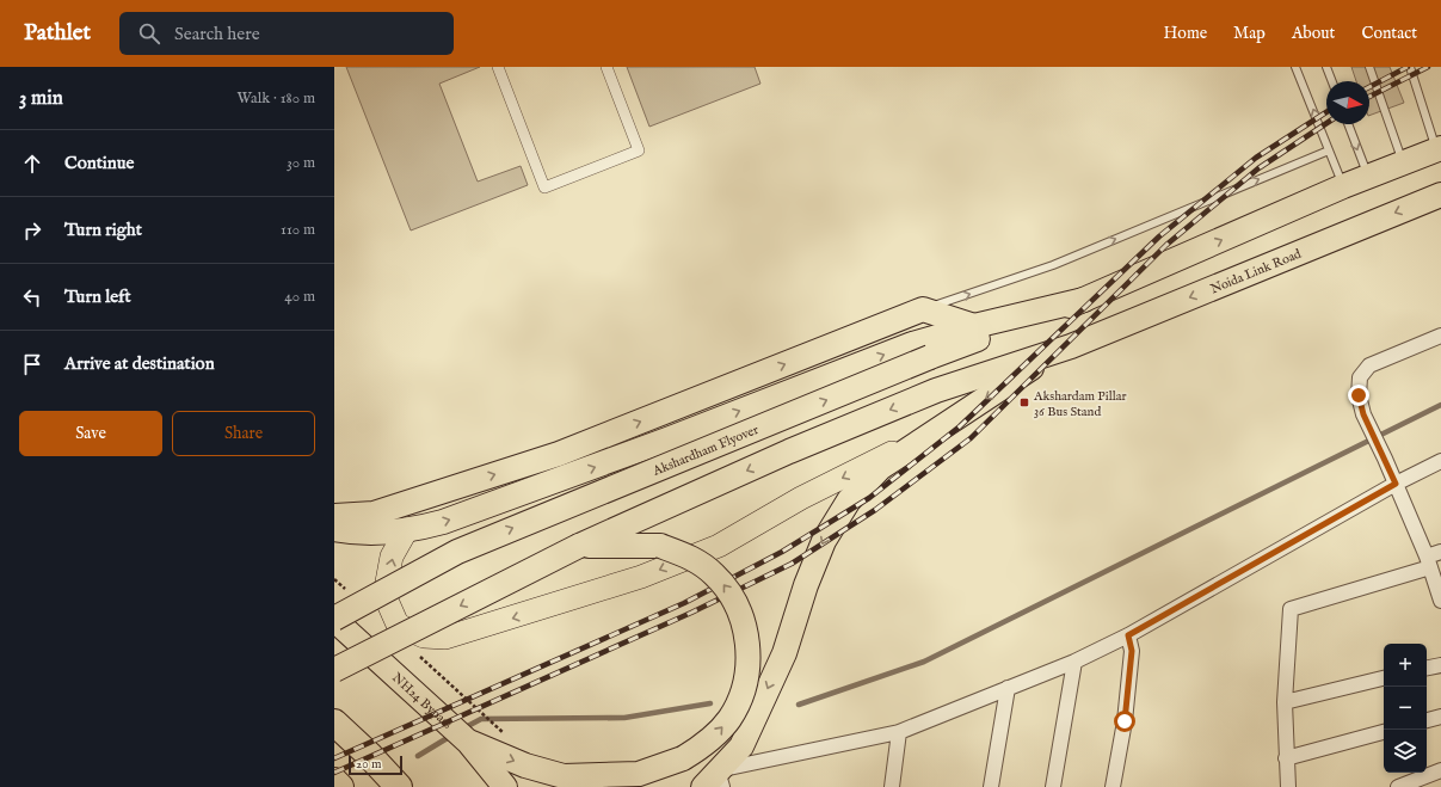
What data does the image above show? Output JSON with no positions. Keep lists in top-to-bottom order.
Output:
{
  "streets": {
    "highway": ["Noida Link Road", "Akshardham Flyover", "NH24 Bypass"]
  },
  "crossings": [
    ["Akshardham Flyover", "NH24 Bypass"]
  ],
  "places": {
    "transit": ["Akshardam Pillar 36 Bus Stand"]
  },
  "scale_bar": "20 m",
  "north": "right",
  "page": {
    "header": "Pathlet",
    "search": "Search here",
    "nav": [
      "Home",
      "Map",
      "About",
      "Contact"
    ],
    "heading": ["3 min", "Walk · 180 m"],
    "list": [
      ["Continue", "30 m"],
      ["Turn right", "110 m"],
      ["Turn left", "40 m"],
      "Arrive at destination"
    ],
    "buttons": ["Save", "Share"],
    "map_buttons": ["+", "−"],
    "scale": "20 m"
  }
}
